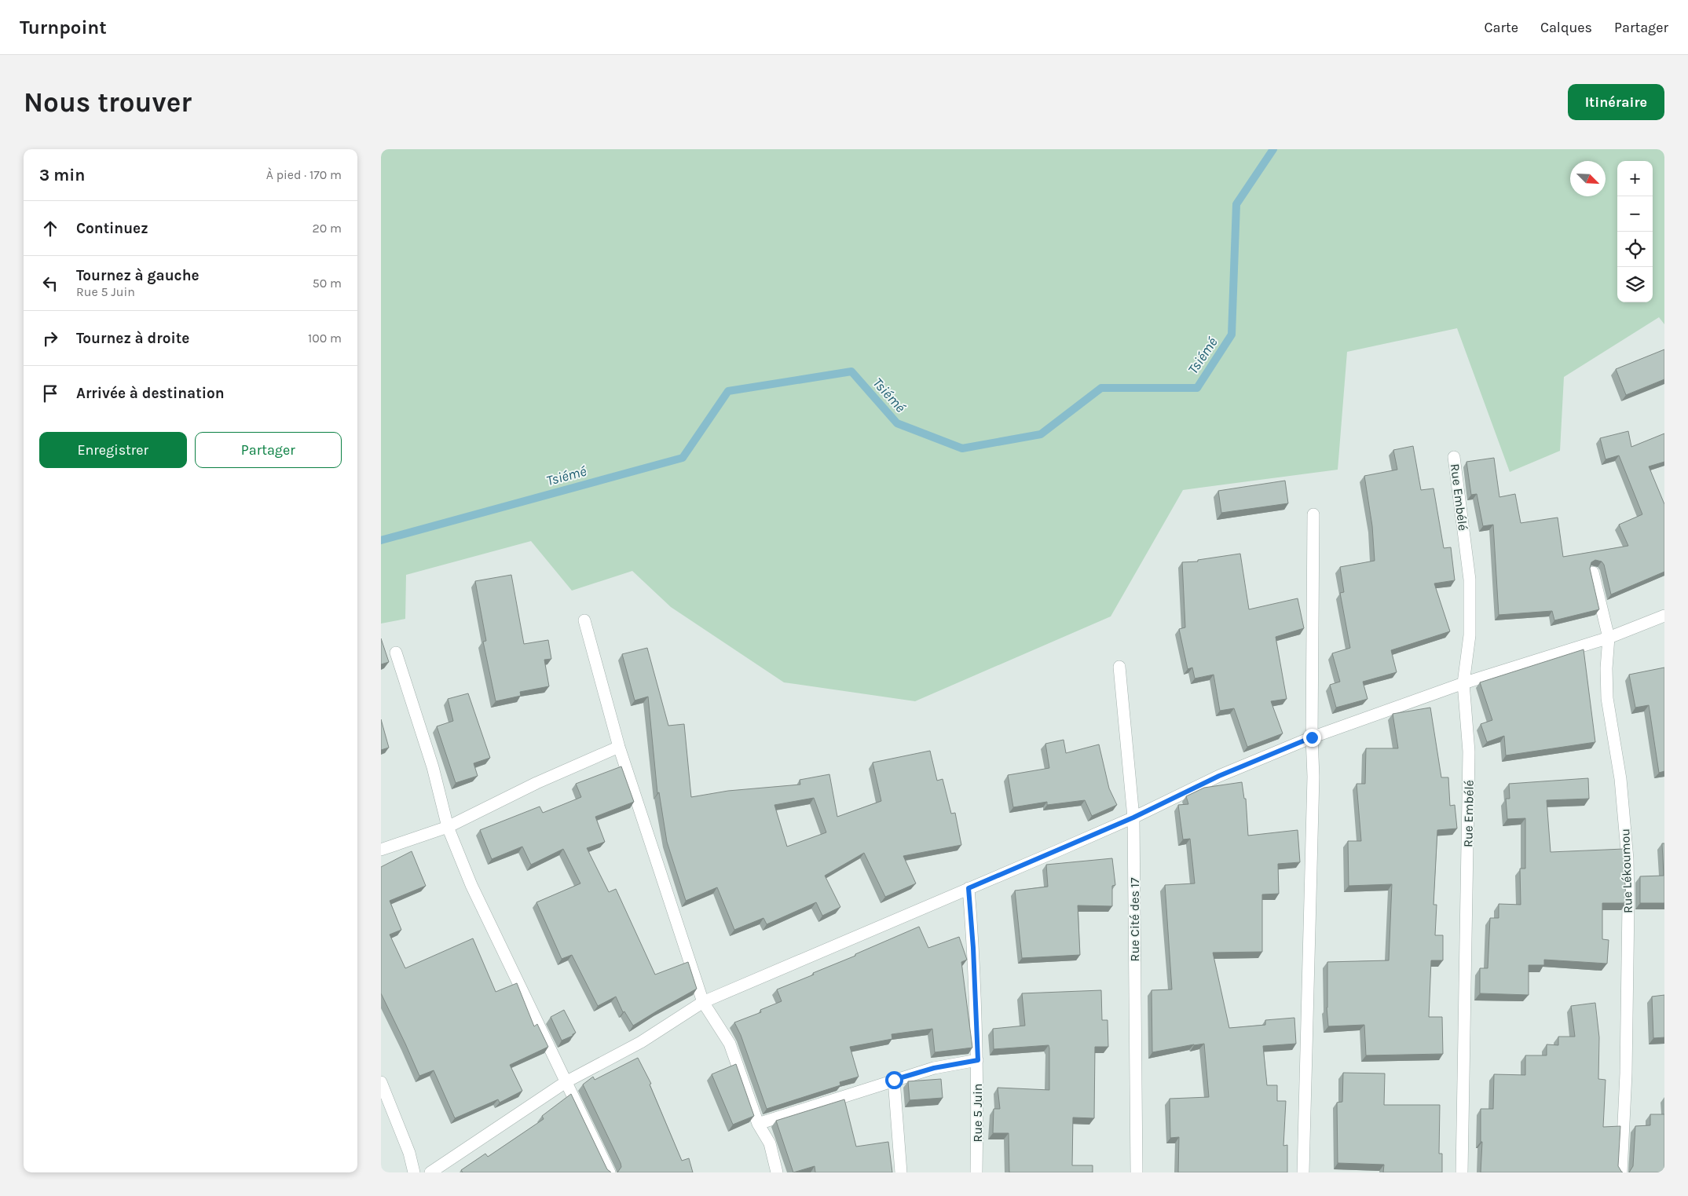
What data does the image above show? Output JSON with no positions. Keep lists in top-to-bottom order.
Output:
{
  "streets": {
    "street": [
      "Rue Embélé",
      "Rue Lékoumou",
      "Rue Cité des 17",
      "Rue 5 Juin"
    ]
  },
  "water": ["Tsiémé"],
  "north": "bottom right",
  "page": {
    "header": "Turnpoint",
    "nav": ["Carte", "Calques", "Partager"],
    "buttons": [
      "Itinéraire",
      ["Enregistrer", "Partager"]
    ],
    "title": "Nous trouver",
    "heading": ["3 min", "À pied · 170 m"],
    "map_buttons": ["+", "−"],
    "list": [
      ["Continuez", "20 m"],
      ["Tournez à gauche", "Rue 5 Juin", "50 m"],
      ["Tournez à droite", "100 m"],
      "Arrivée à destination"
    ]
  }
}
